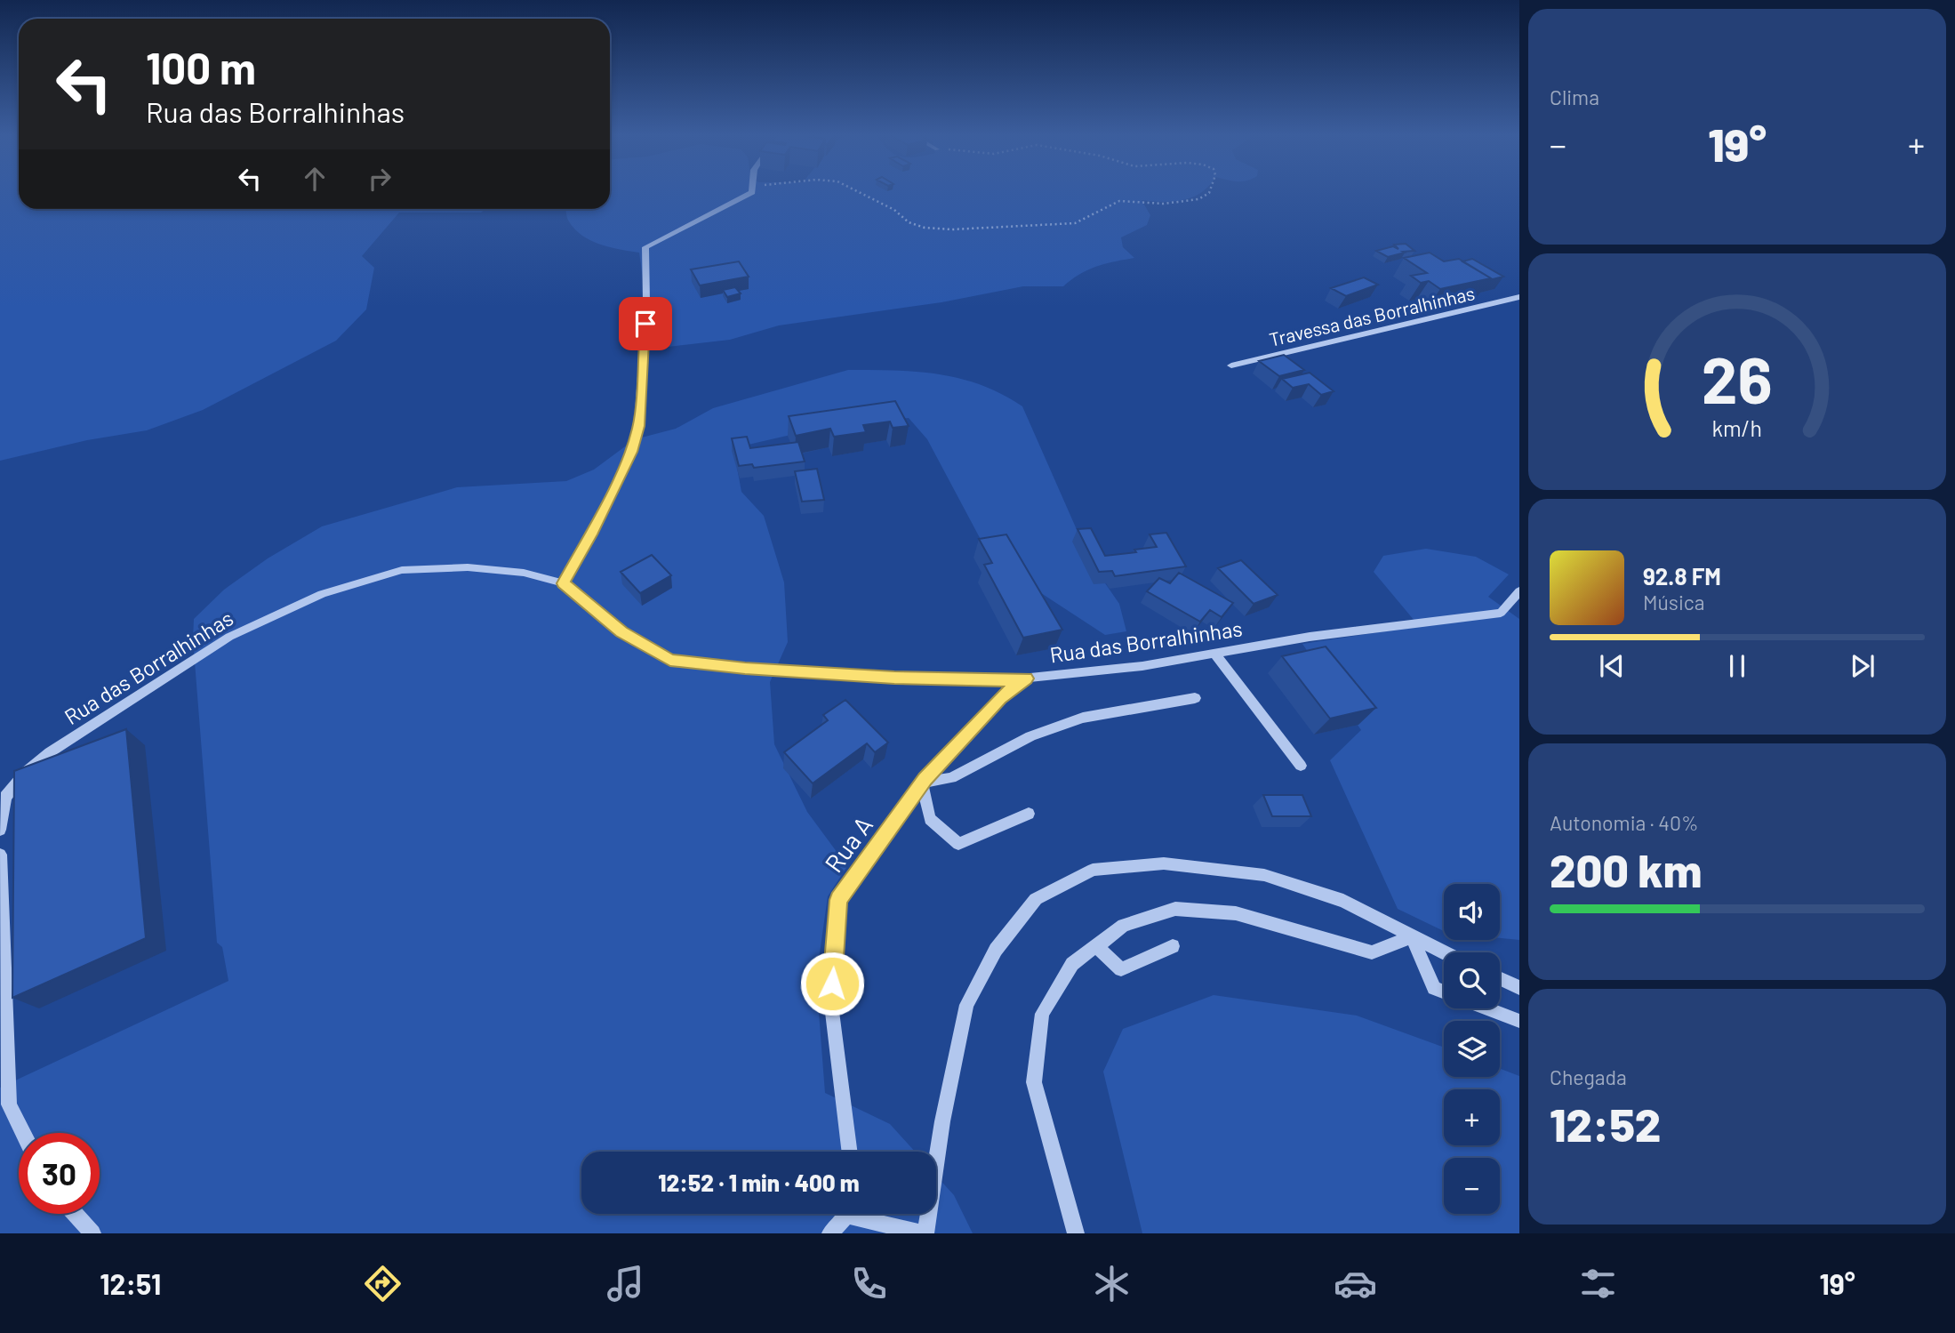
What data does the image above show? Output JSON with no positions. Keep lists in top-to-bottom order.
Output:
{
  "streets": {
    "street": ["Travessa das Borralhinhas", "Rua das Borralhinhas", "Rua A"]
  },
  "crossings": [
    ["Rua das Borralhinhas", "Rua A"]
  ],
  "page": {
    "tile": [
      "Clima",
      ["Autonomia · 40%", "200 km"],
      ["Chegada", "12:52"]
    ],
    "turn": ["100 m", "Rua das Borralhinhas"],
    "heat": ["−", "19°", "+"],
    "song": ["92.8 FM", "Música"],
    "map_buttons": ["+", "−"],
    "limit": "30",
    "trip": "12:52 · 1 min · 400 m",
    "tabs": ["12:51", "19°"],
    "gauge": ["26", "km/h"]
  }
}
